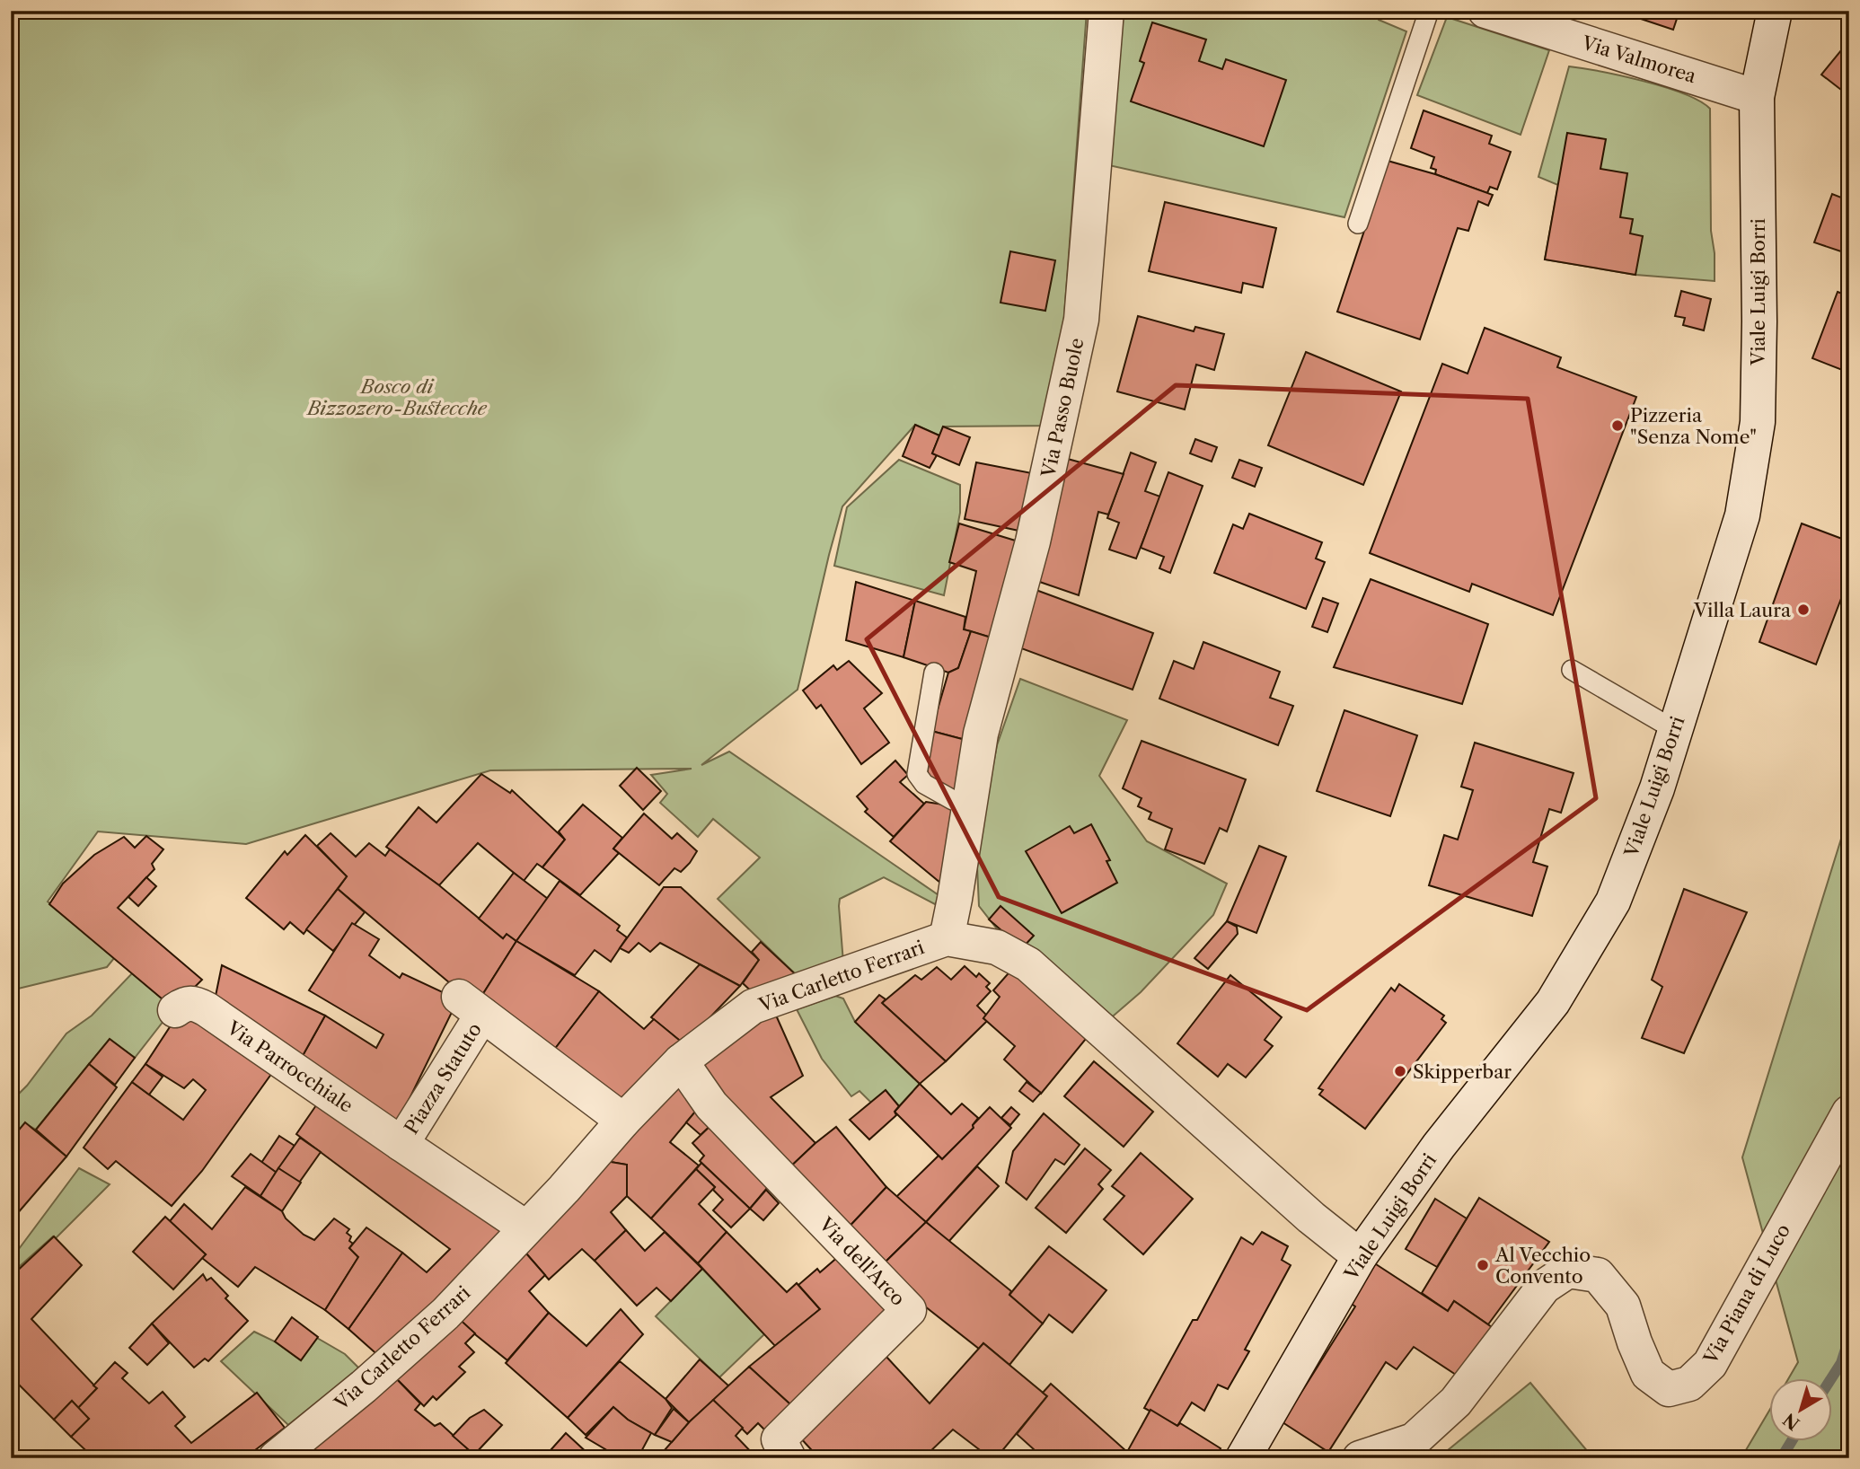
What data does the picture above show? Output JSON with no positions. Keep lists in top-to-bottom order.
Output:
{
  "streets": {
    "street": [
      "Via Valmorea",
      "Viale Luigi Borri",
      "Via Passo Buole",
      "Via Carletto Ferrari",
      "Via Parrocchiale",
      "Piazza Statuto",
      "Via dell'Arco",
      "Via Piana di Luco"
    ]
  },
  "crossings": [
    ["Via Valmorea", "Viale Luigi Borri"],
    ["Viale Luigi Borri", "Via Carletto Ferrari"],
    ["Via Passo Buole", "Via Carletto Ferrari"],
    ["Via Carletto Ferrari", "Piazza Statuto"],
    ["Via Carletto Ferrari", "Via dell'Arco"],
    ["Via Parrocchiale", "Piazza Statuto"]
  ],
  "parks": ["Bosco di Bizzozero-Bustecche"],
  "places": [
    "Pizzeria \"Senza Nome\"",
    "Villa Laura",
    "Skipperbar",
    "Al Vecchio Convento"
  ],
  "north": "bottom left"
}
